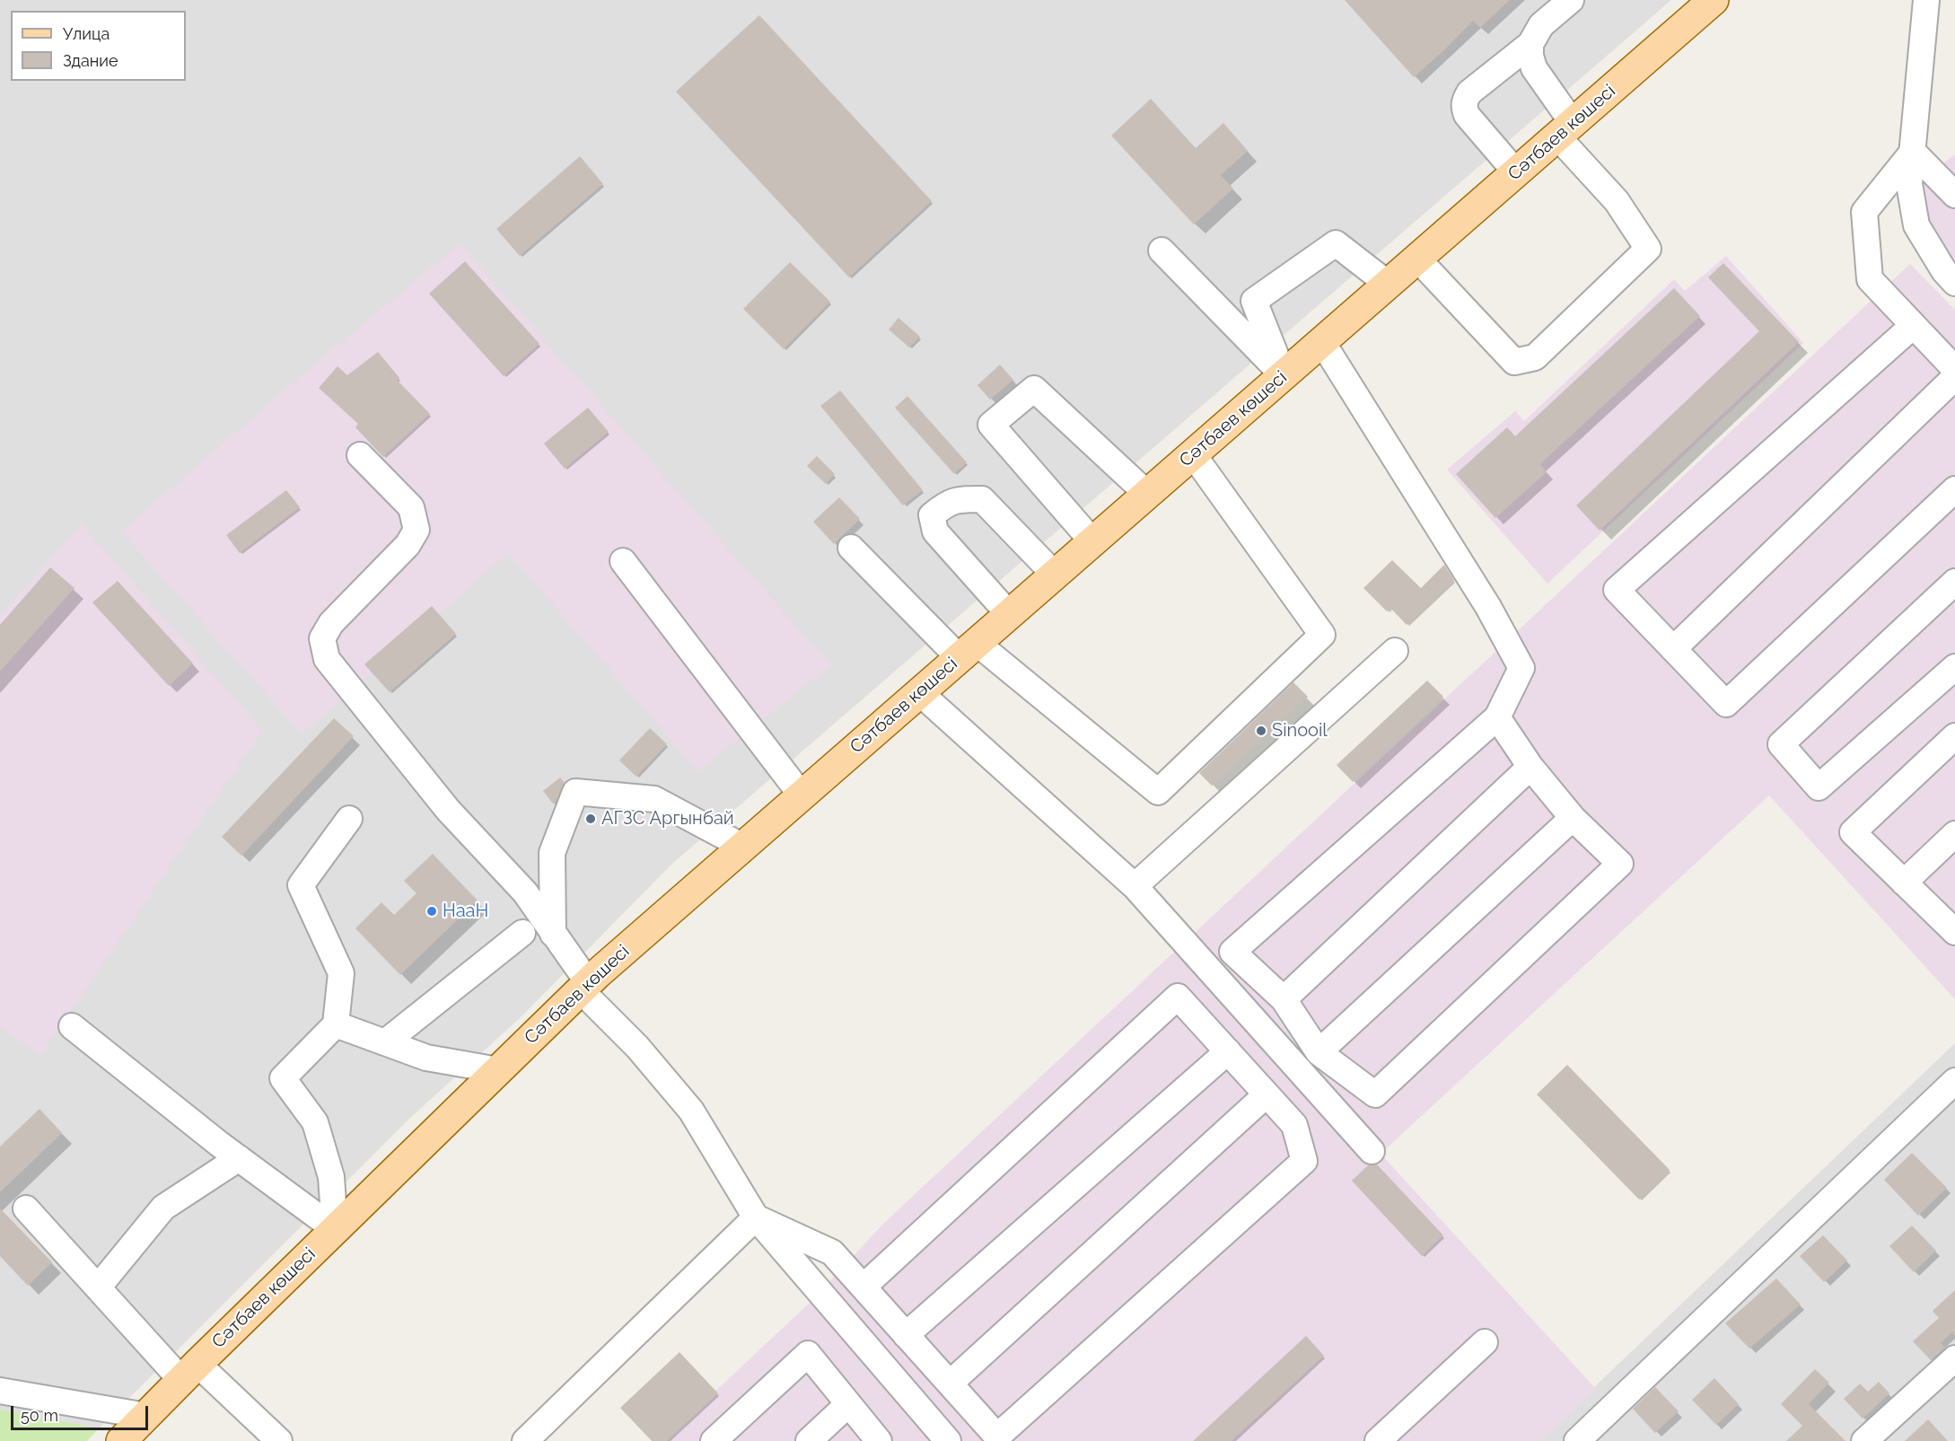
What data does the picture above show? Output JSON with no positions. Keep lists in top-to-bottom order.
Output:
{
  "streets": {
    "main road": ["Сәтбаев көшесі"]
  },
  "places": ["Sinooil", "АГЗС Аргынбай", "НааН"],
  "legend": ["Улица", "Здание"],
  "scale_bar": "50 m"
}
